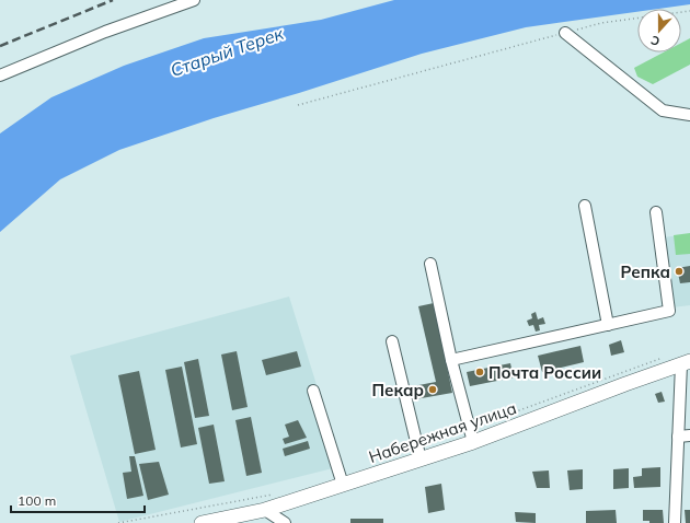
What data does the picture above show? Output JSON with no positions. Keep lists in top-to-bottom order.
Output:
{
  "streets": {
    "main road": ["Набережная улица"]
  },
  "water": ["Старый Терек"],
  "places": ["Репка", "Почта России", "Пекар"],
  "scale_bar": "100 m",
  "north": "bottom"
}
